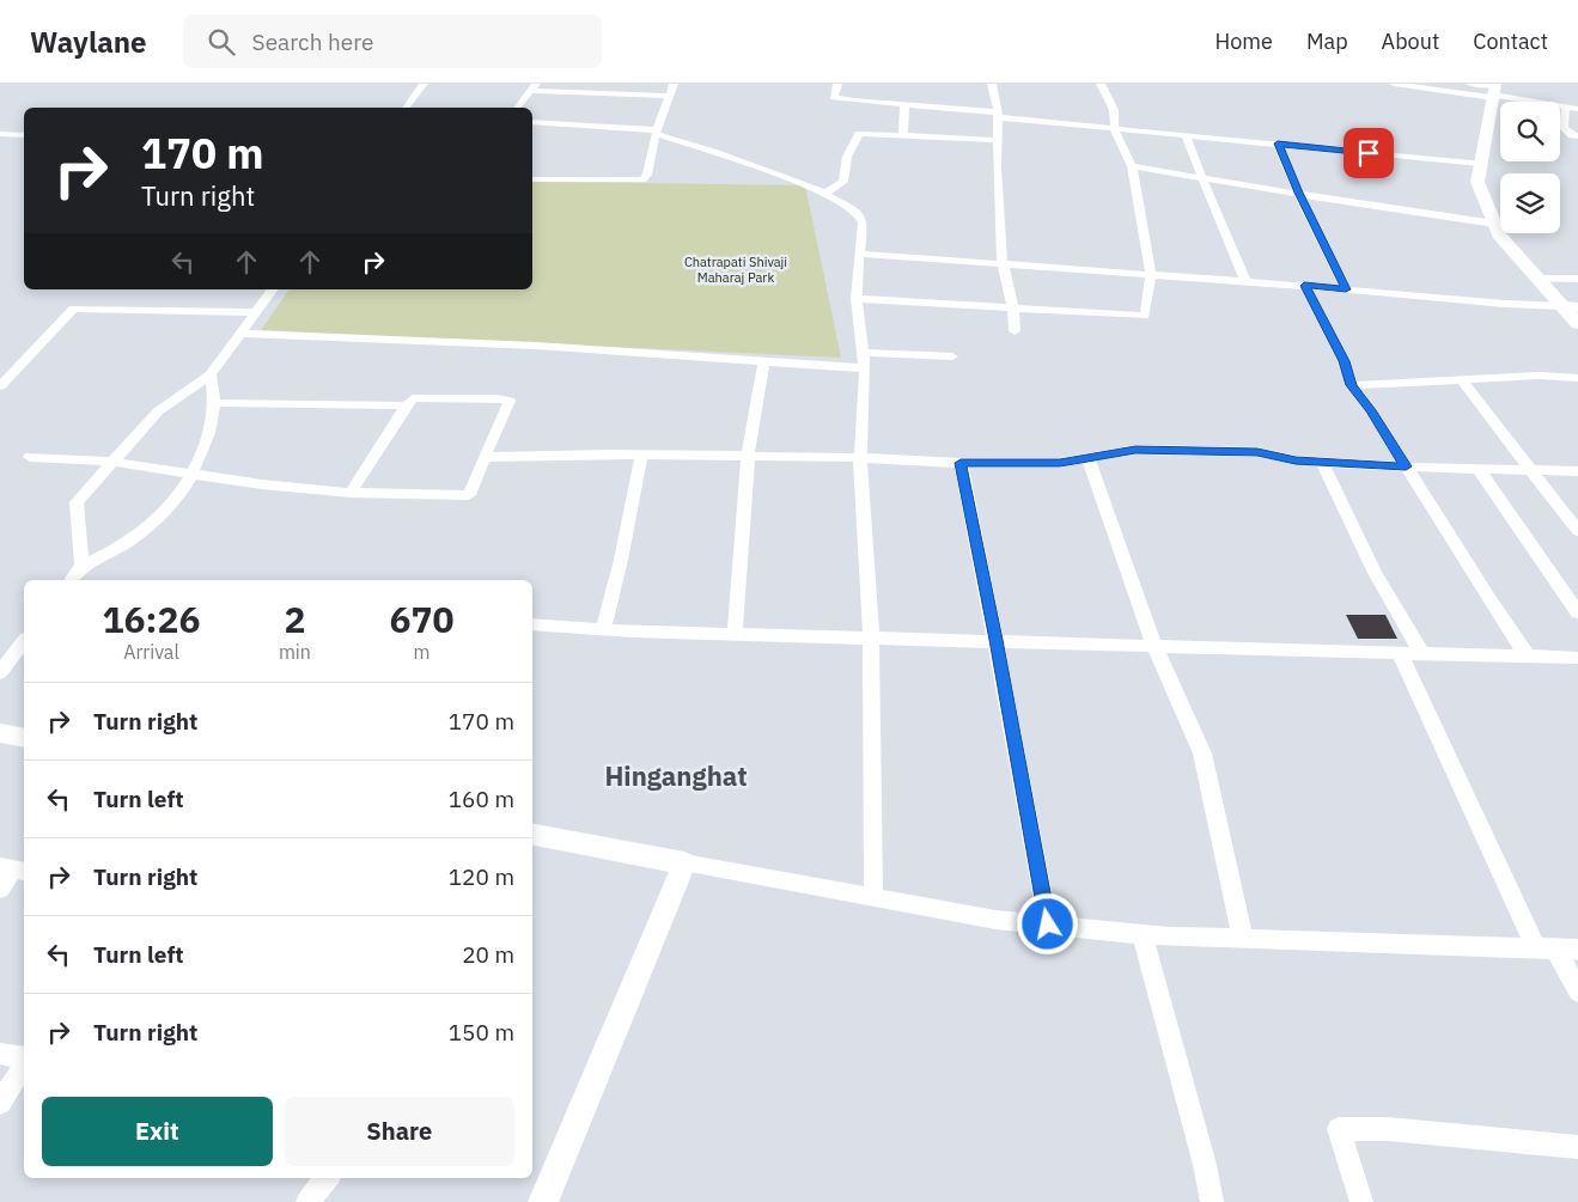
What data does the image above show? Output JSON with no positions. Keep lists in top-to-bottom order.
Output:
{
  "districts": ["Hinganghat"],
  "parks": ["Chatrapati Shivaji Maharaj Park"],
  "page": {
    "header": "Waylane",
    "search": "Search here",
    "nav": [
      "Home",
      "Map",
      "About",
      "Contact"
    ],
    "turn": ["170 m", "Turn right"],
    "eta": [
      "16:26",
      "Arrival",
      "2",
      "min",
      "670",
      "m"
    ],
    "list": [
      {
        "name": "Turn right",
        "value": "170 m"
      },
      {
        "name": "Turn left",
        "value": "160 m"
      },
      {
        "name": "Turn right",
        "value": "120 m"
      },
      {
        "name": "Turn left",
        "value": "20 m"
      },
      {
        "name": "Turn right",
        "value": "150 m"
      }
    ],
    "buttons": ["Exit", "Share"]
  }
}
